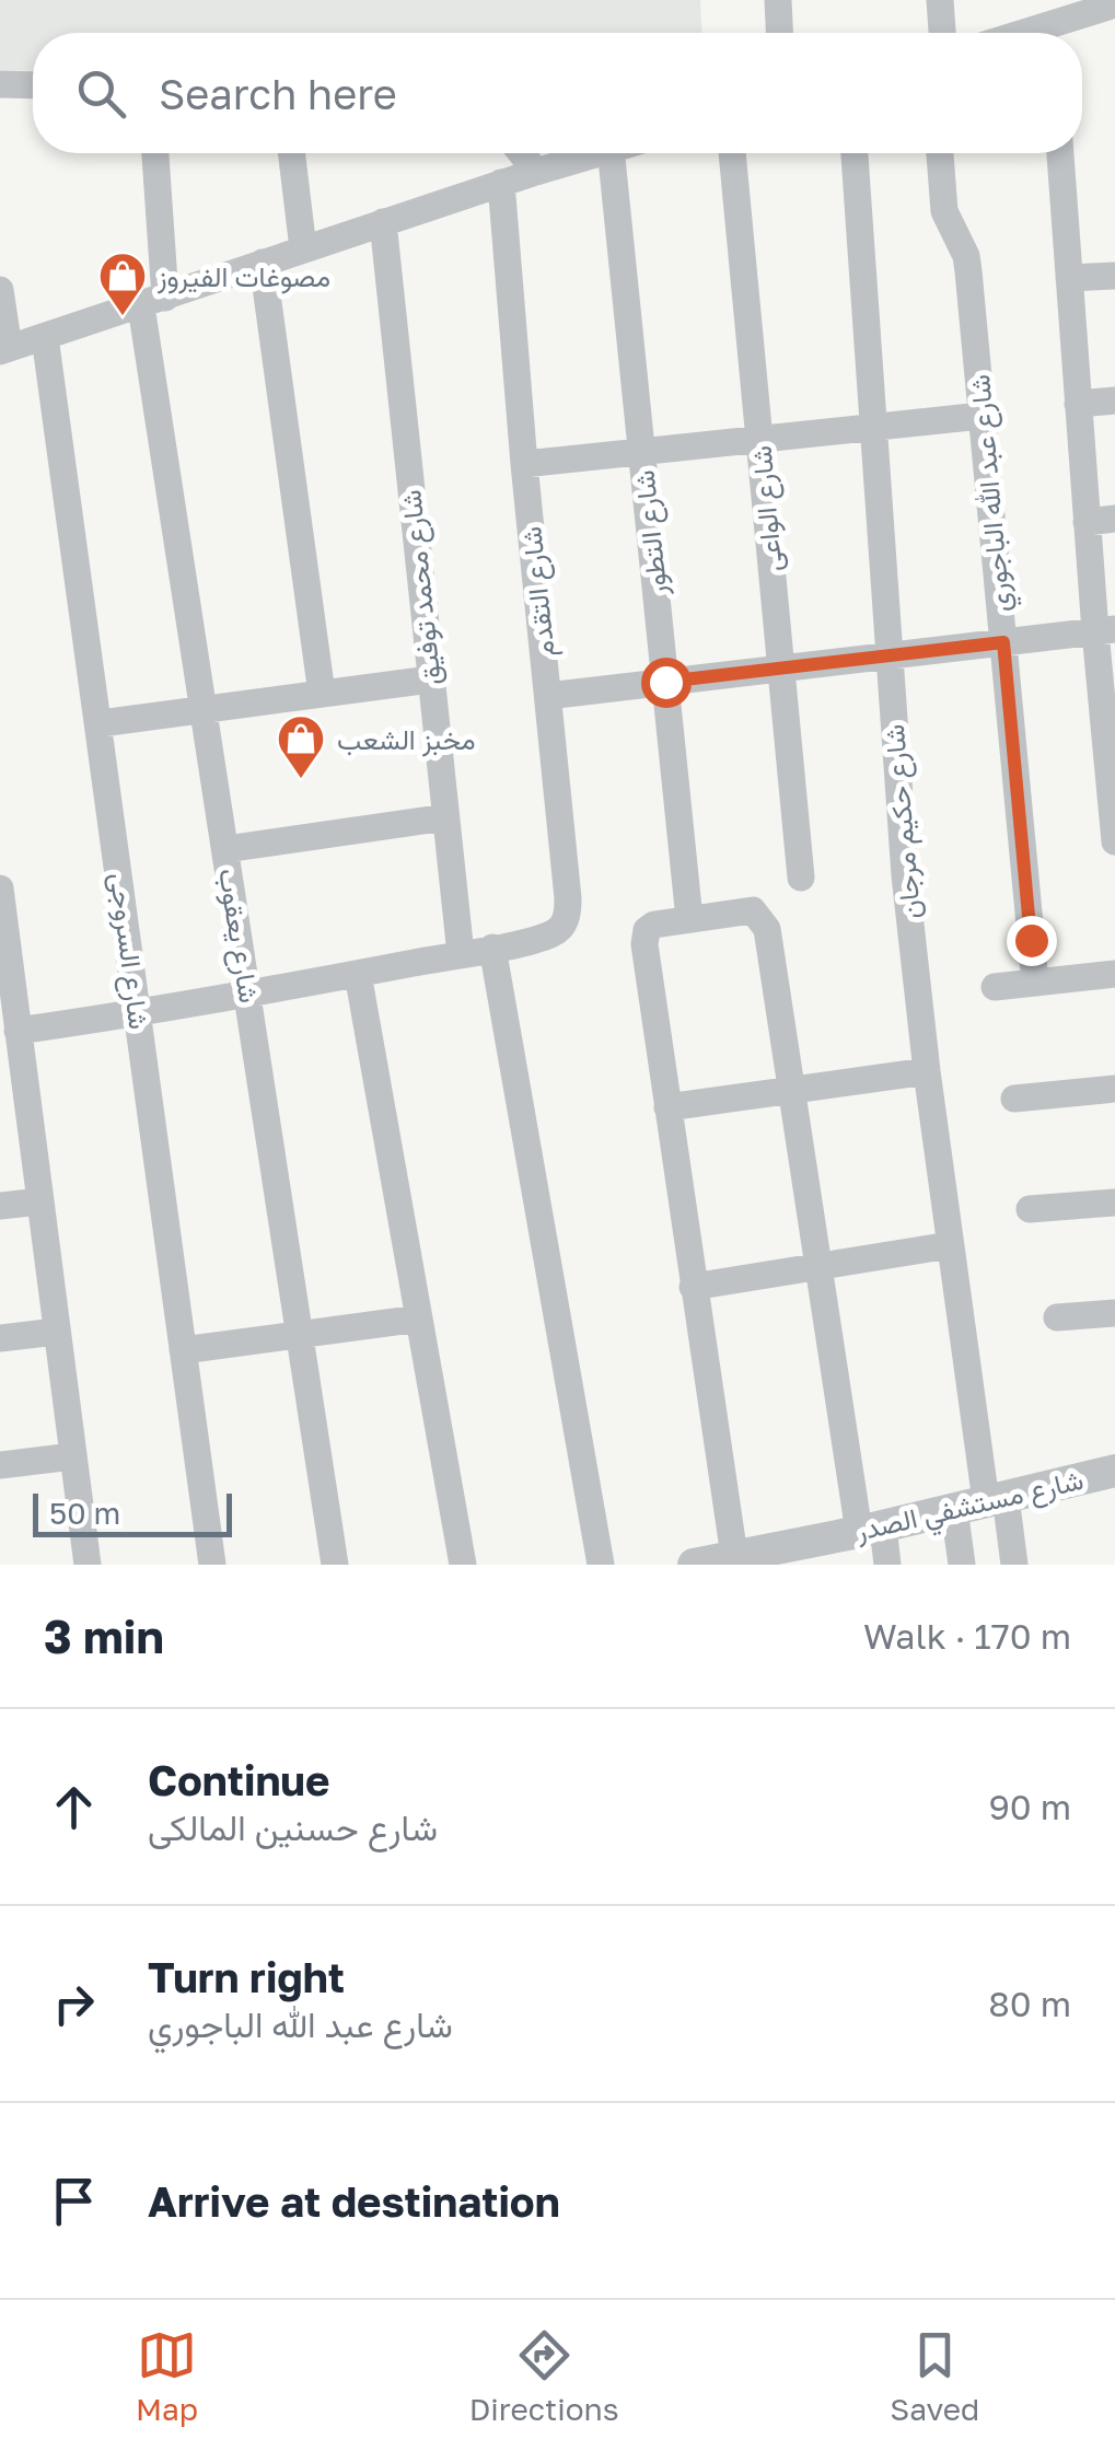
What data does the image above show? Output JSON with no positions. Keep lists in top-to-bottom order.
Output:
{
  "streets": {
    "street": [
      "شارع عبد الله الباجوري",
      "شارع الواعى",
      "شارع التطور",
      "شارع محمد توفيق",
      "شارع التقدم",
      "شارع حكيم مرجان",
      "شارع يعقوب",
      "شارع السروجى",
      "شارع مستشفي الصدر"
    ]
  },
  "crossings": [
    ["شارع محمد توفيق", "شارع التقدم"],
    ["شارع التقدم", "شارع يعقوب"],
    ["شارع التقدم", "شارع السروجى"],
    ["شارع حكيم مرجان", "شارع مستشفي الصدر"]
  ],
  "places": {
    "shop": ["مصوغات الفيروز", "مخبز الشعب"]
  },
  "scale_bar": "50 m",
  "page": {
    "search": "Search here",
    "scale": "50 m",
    "heading": ["3 min", "Walk · 170 m"],
    "list": [
      ["Continue", "شارع حسنين المالكى", "90 m"],
      ["Turn right", "شارع عبد الله الباجوري", "80 m"],
      "Arrive at destination"
    ],
    "nav": ["Map", "Directions", "Saved"]
  }
}
